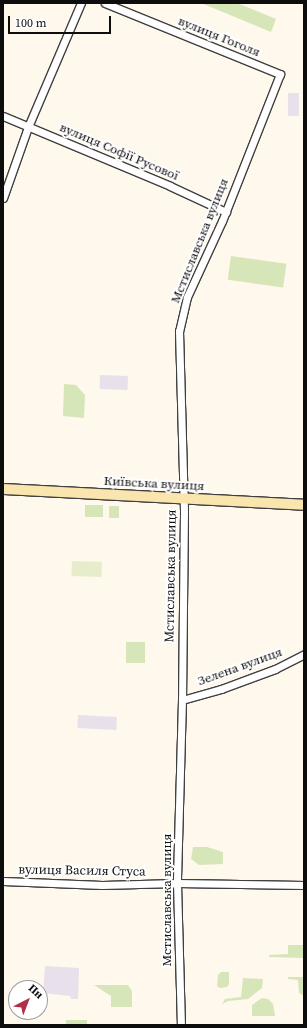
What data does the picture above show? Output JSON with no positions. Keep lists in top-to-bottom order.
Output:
{
  "streets": {
    "main road": ["Київська вулиця"],
    "street": [
      "вулиця Гоголя",
      "вулиця Софії Русової",
      "Мстиславська вулиця",
      "Зелена вулиця",
      "вулиця Василя Стуса"
    ]
  },
  "crossings": [
    ["вулиця Гоголя", "Мстиславська вулиця"],
    ["вулиця Софії Русової", "Мстиславська вулиця"],
    ["Мстиславська вулиця", "Київська вулиця"],
    ["Мстиславська вулиця", "Зелена вулиця"],
    ["Мстиславська вулиця", "вулиця Василя Стуса"]
  ],
  "scale_bar": "100 m",
  "north": "top right"
}
